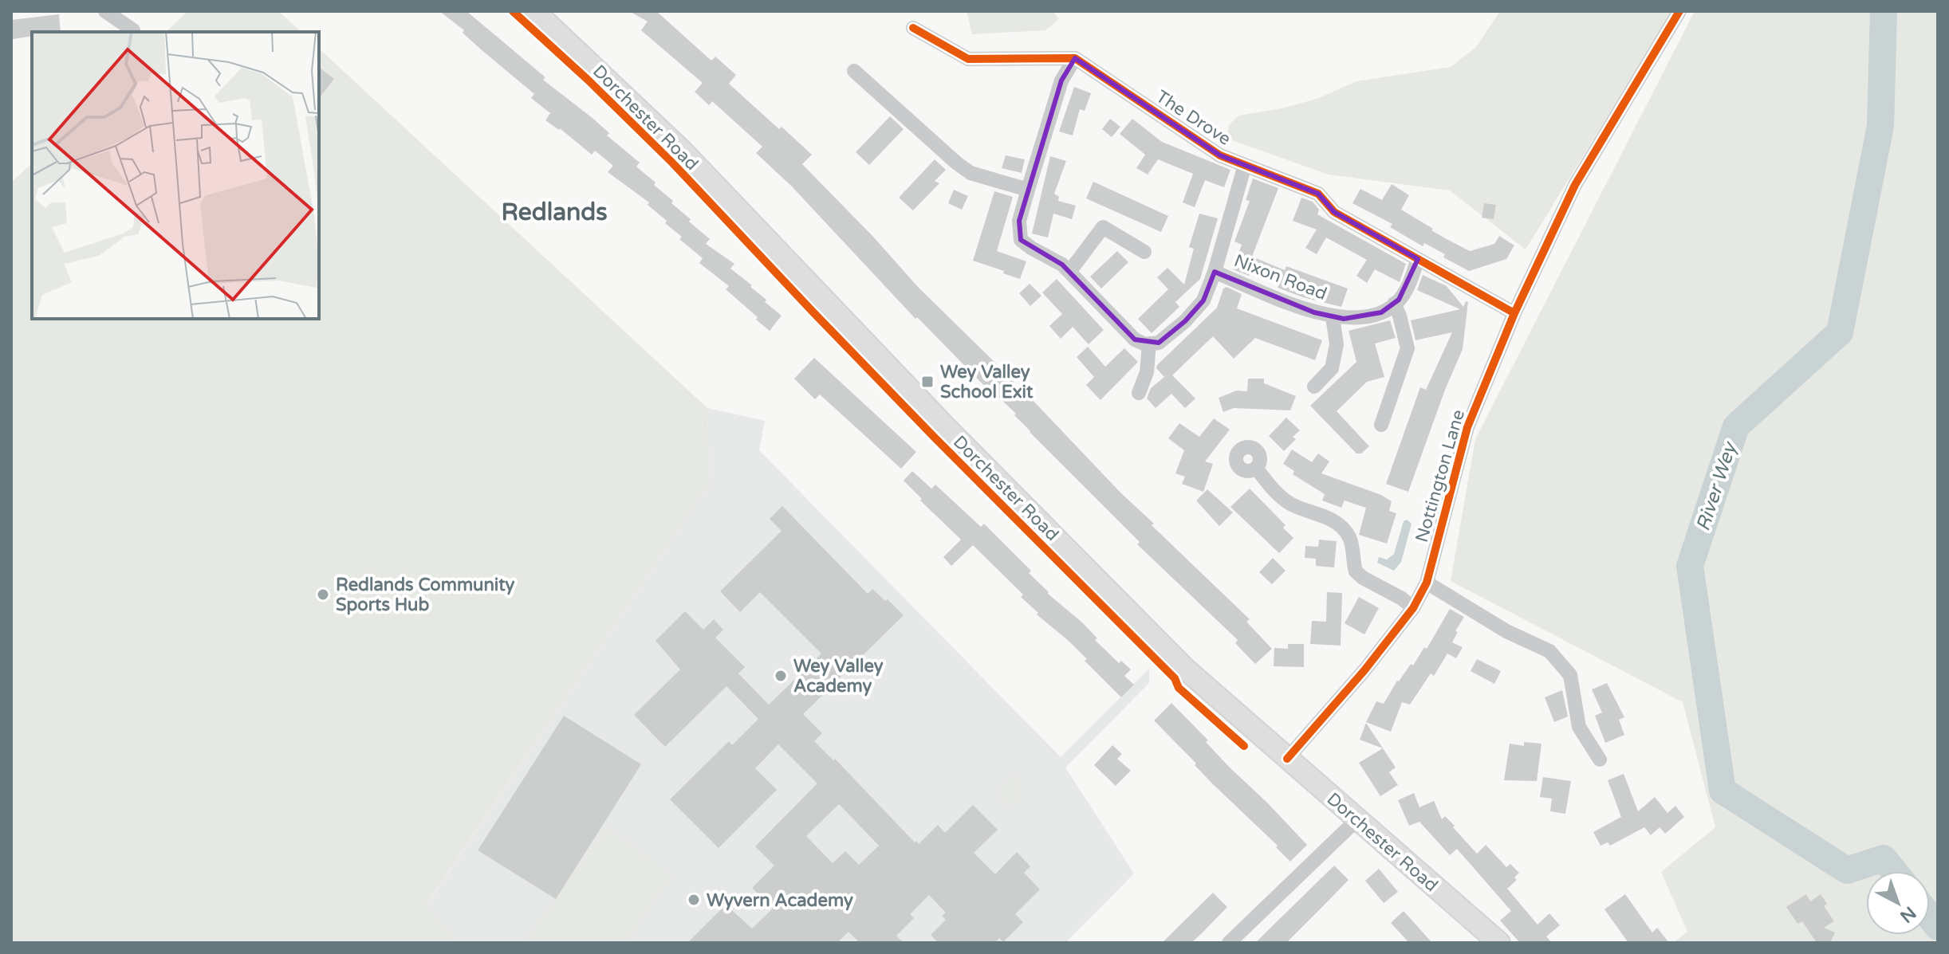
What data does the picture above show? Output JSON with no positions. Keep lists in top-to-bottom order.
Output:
{
  "streets": {
    "main road": ["Dorchester Road"],
    "street": ["The Drove", "Nixon Road", "Nottington Lane"]
  },
  "crossings": [
    ["Dorchester Road", "Nottington Lane"],
    ["The Drove", "Nottington Lane"]
  ],
  "districts": ["Redlands"],
  "water": ["River Wey"],
  "places": {
    "transit": ["Wey Valley School Exit"],
    "other": ["Redlands Community Sports Hub", "Wey Valley Academy", "Wyvern Academy"]
  },
  "north": "bottom right"
}
